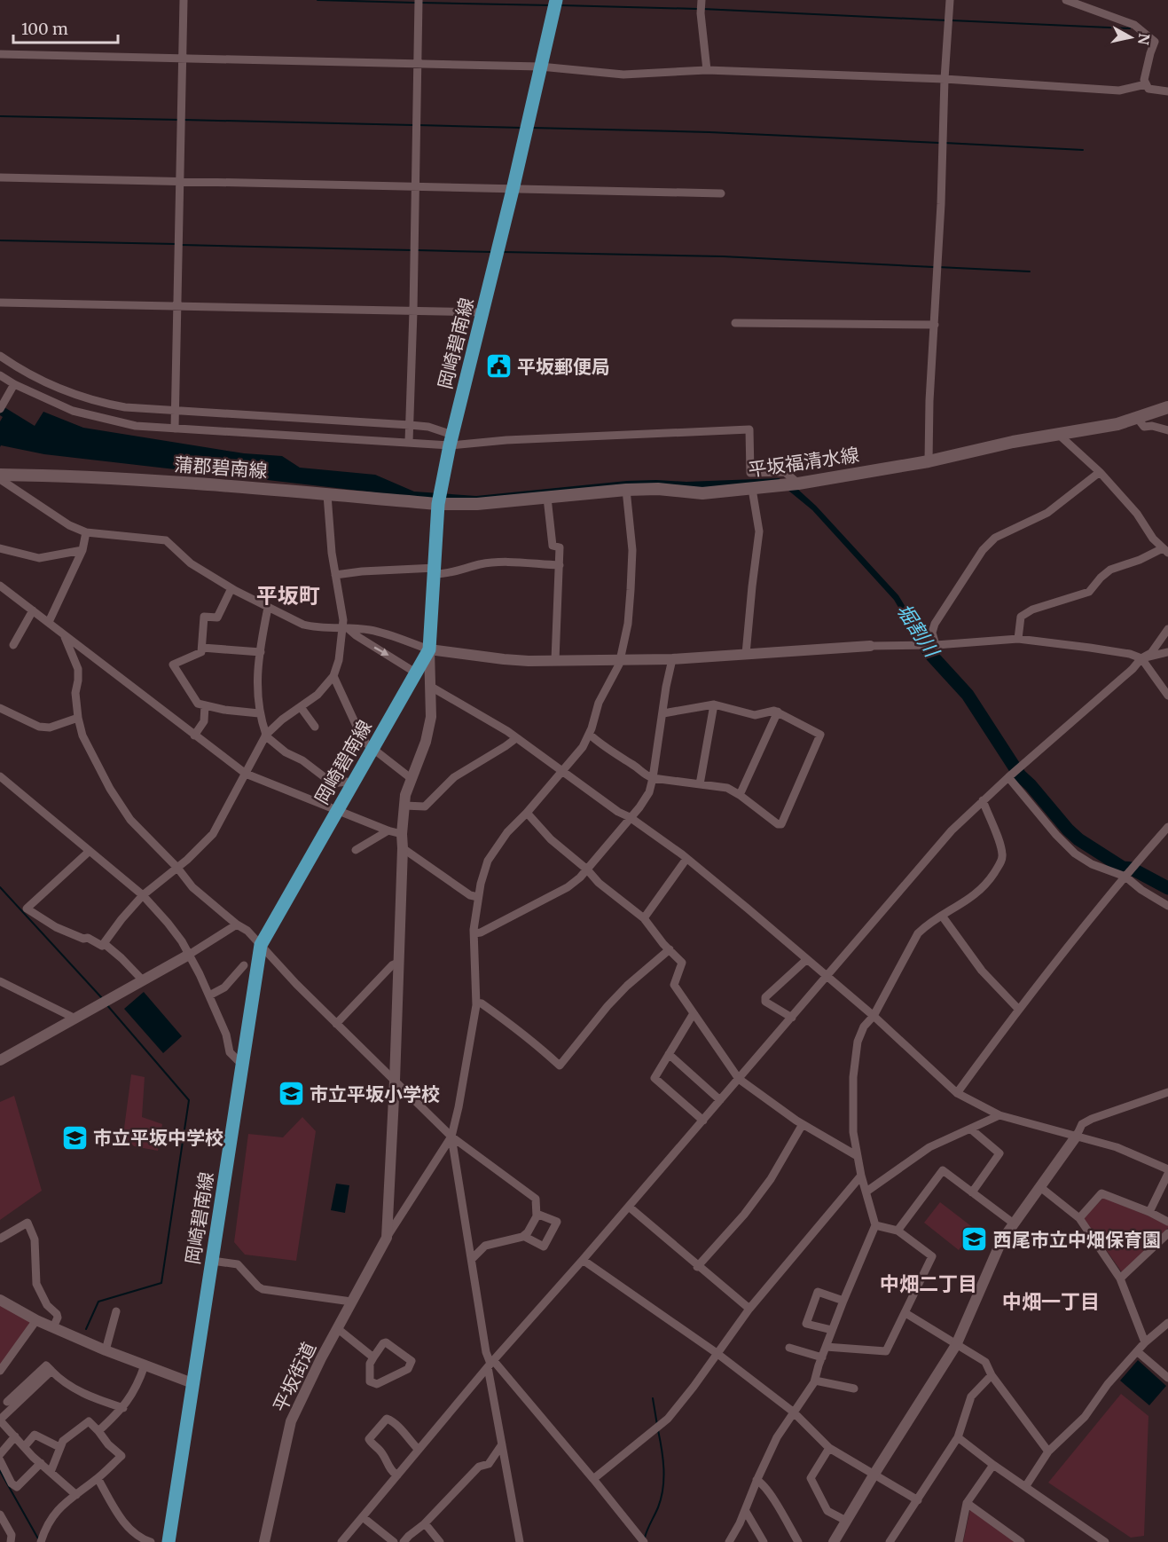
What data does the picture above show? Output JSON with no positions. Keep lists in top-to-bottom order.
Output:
{
  "streets": {
    "main road": ["岡崎碧南線", "平坂福清水線", "蒲郡碧南線"],
    "street": ["平坂街道"]
  },
  "crossings": [
    ["岡崎碧南線", "平坂福清水線"],
    ["岡崎碧南線", "蒲郡碧南線"],
    ["平坂福清水線", "蒲郡碧南線"]
  ],
  "districts": ["平坂町", "中畑二丁目", "中畑一丁目"],
  "water": ["堀割川"],
  "places": {
    "public building": ["平坂郵便局"],
    "school or university": ["市立平坂小学校", "市立平坂中学校", "西尾市立中畑保育園"]
  },
  "scale_bar": "100 m",
  "north": "right"
}
